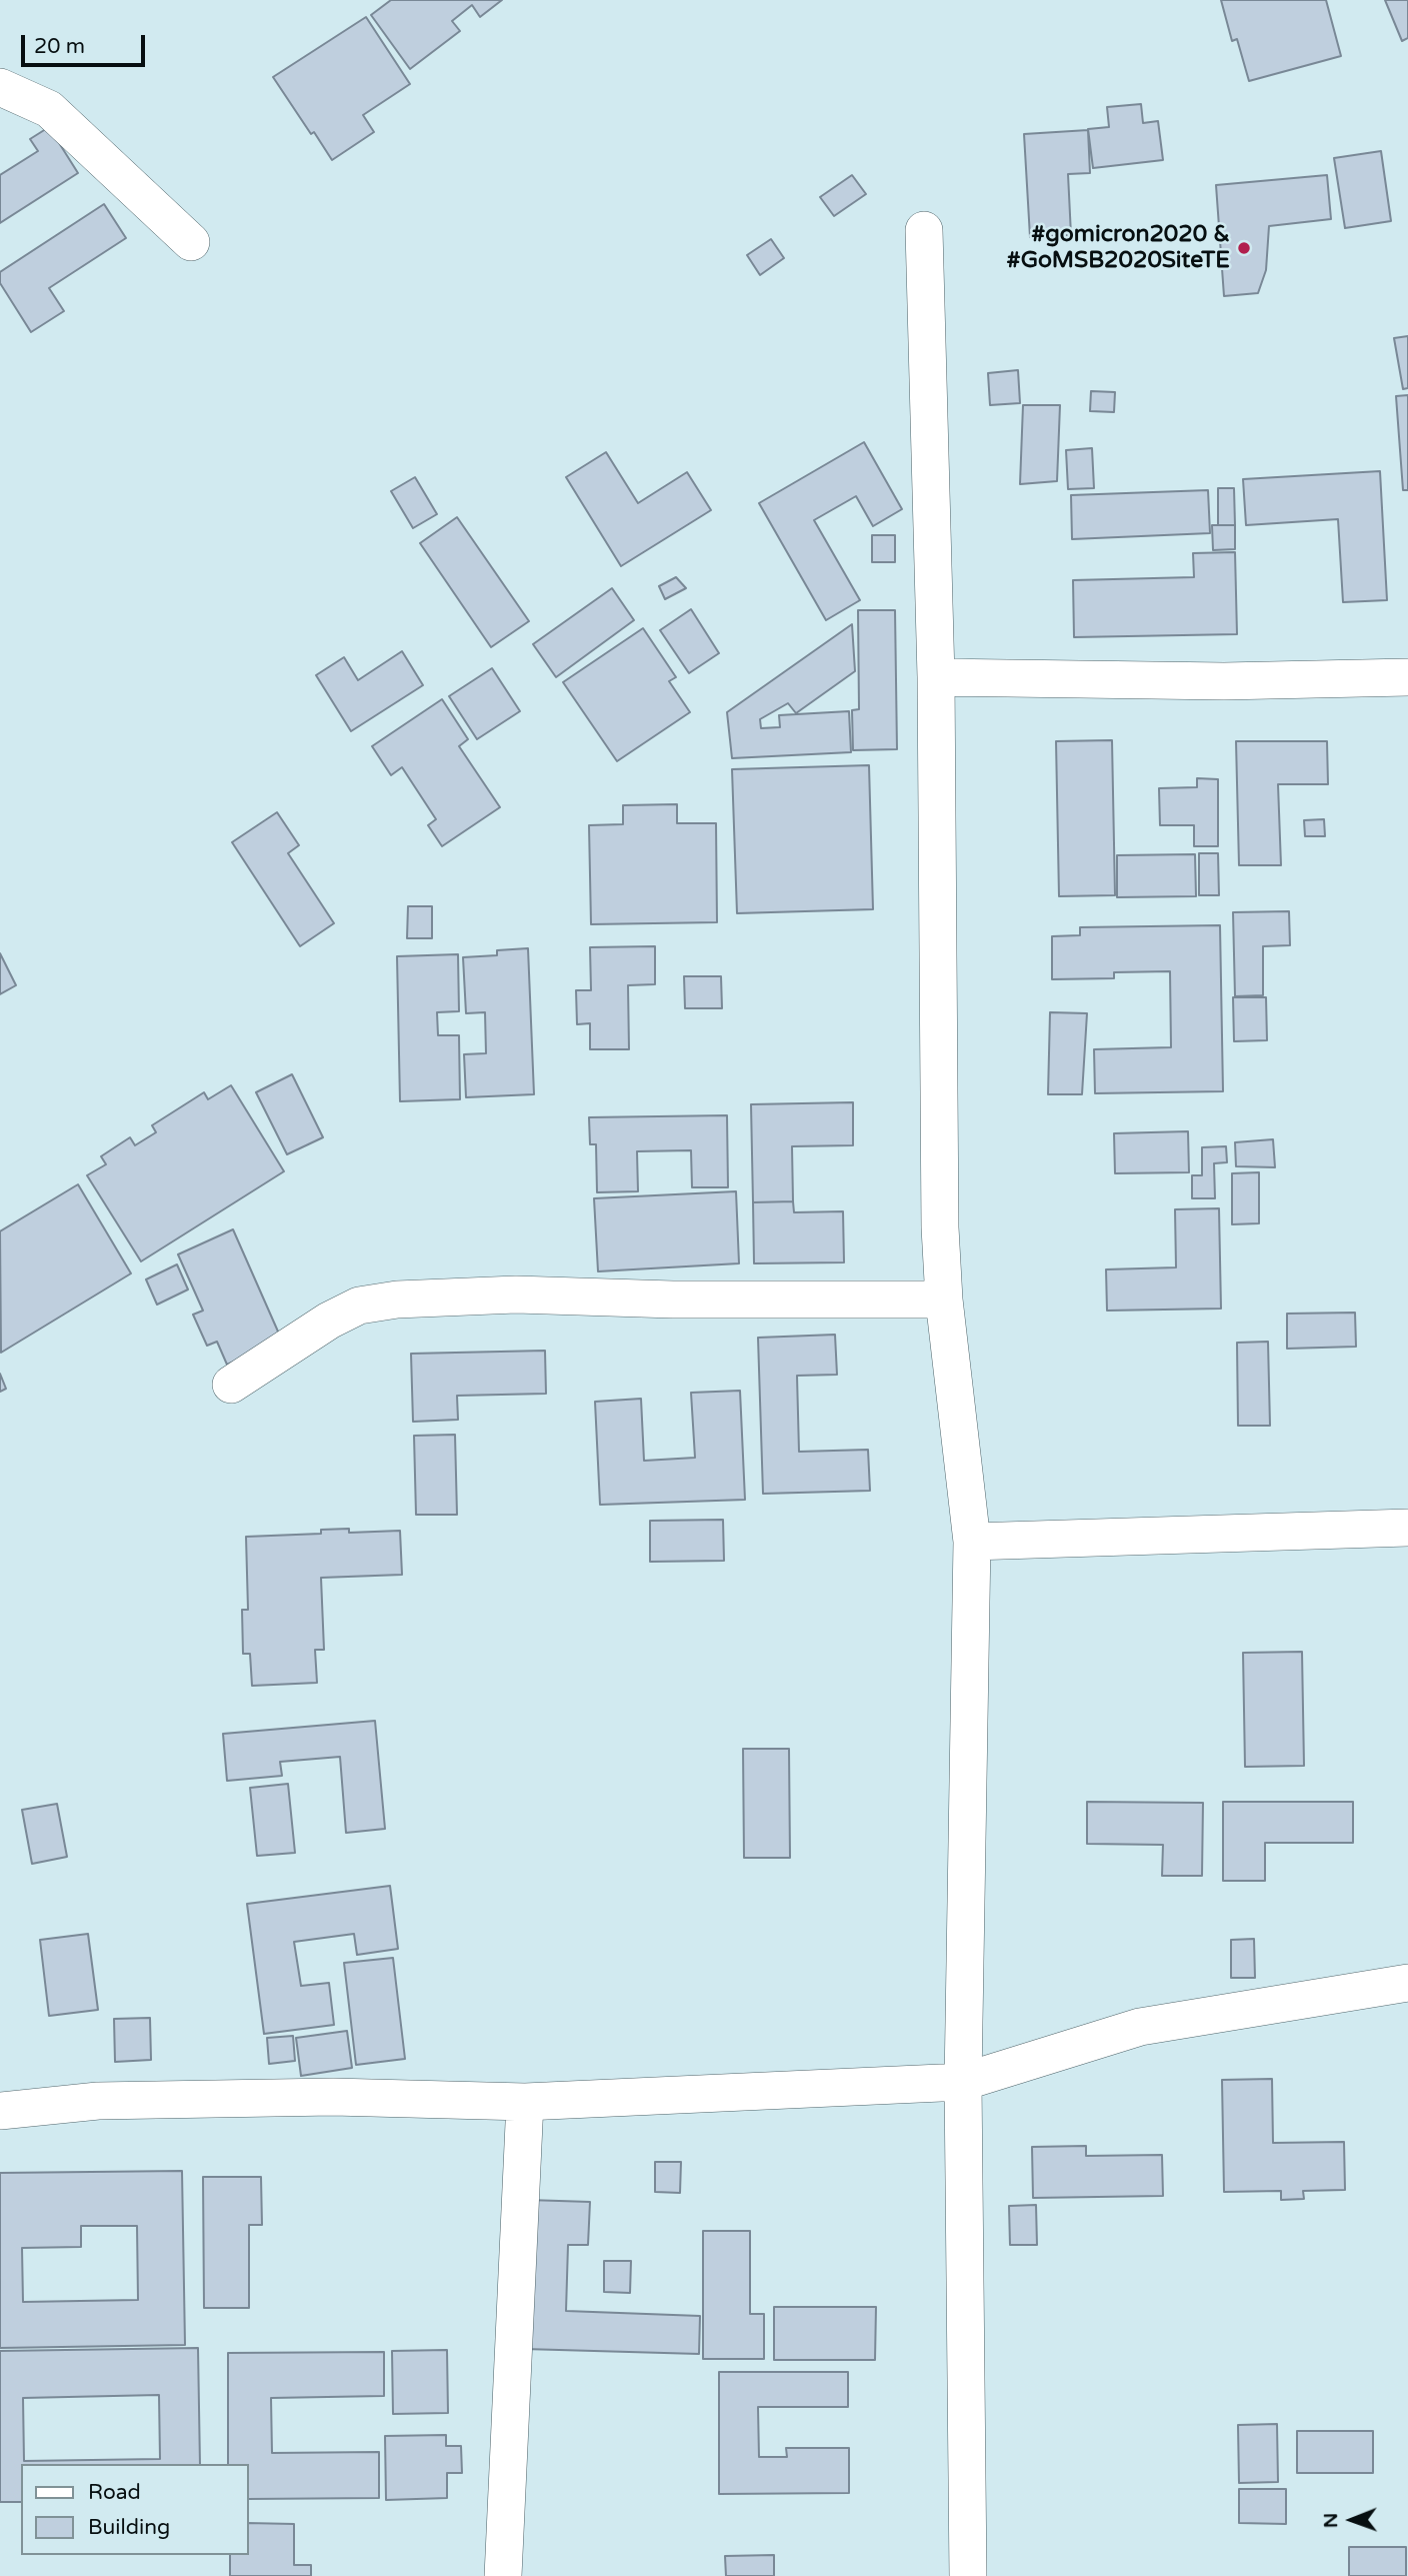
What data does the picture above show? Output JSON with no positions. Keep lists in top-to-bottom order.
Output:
{
  "places": ["#gomicron2020 & #GoMSB2020SiteTE"],
  "legend": ["Road", "Building"],
  "scale_bar": "20 m",
  "north": "left"
}
